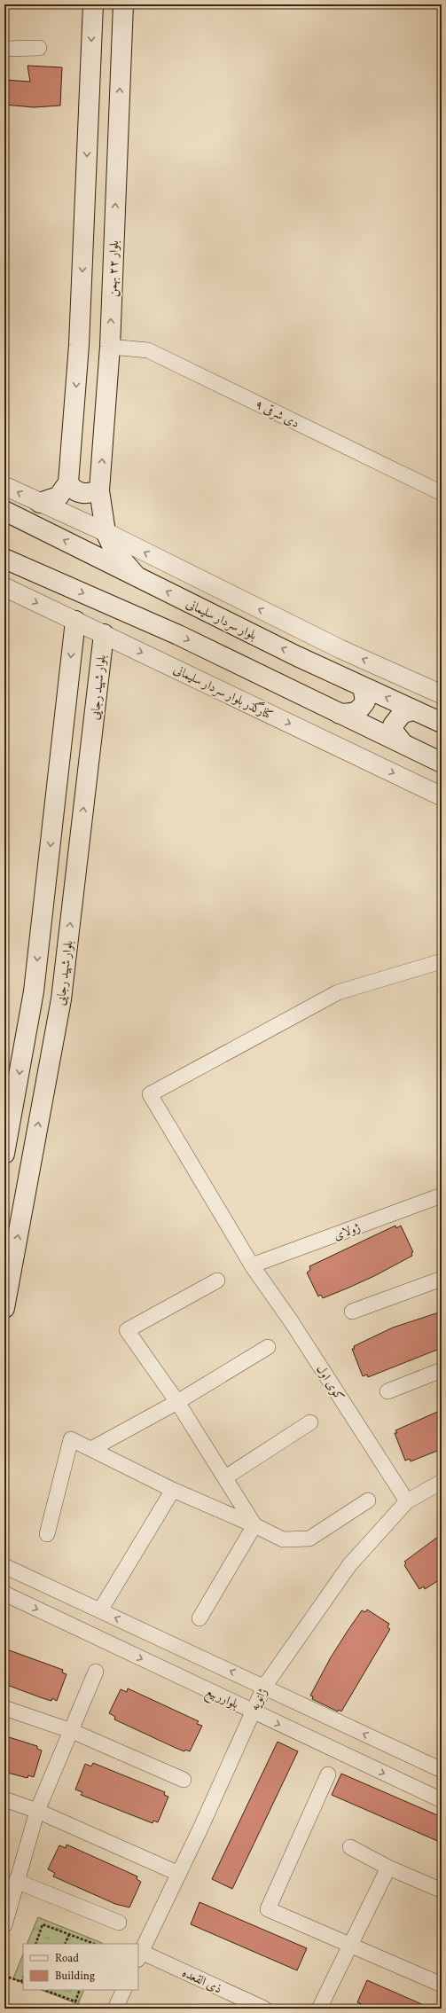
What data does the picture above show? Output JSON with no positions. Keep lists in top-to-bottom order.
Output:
{
  "streets": {
    "main road": ["بلوار ۲۲ بهمن", "بلوار سردار سلیمانی", "بلوار شهید رجایی"],
    "street": [
      "۹ دی شرقی",
      "کنارگذر بلوار سردار سلیمانی",
      "ژولای",
      "کوی اول",
      "بلوارربیع",
      "ژانویه",
      "ذی القعده"
    ]
  },
  "crossings": [
    ["بلوار ۲۲ بهمن", "۹ دی شرقی"],
    ["بلوار ۲۲ بهمن", "بلوار سردار سلیمانی"],
    ["بلوار شهید رجایی", "کنارگذر بلوار سردار سلیمانی"],
    ["ژولای", "کوی اول"],
    ["کوی اول", "ژانویه"],
    ["بلوارربیع", "ژانویه"],
    ["ژانویه", "ذی القعده"]
  ],
  "legend": ["Road", "Building"]
}
